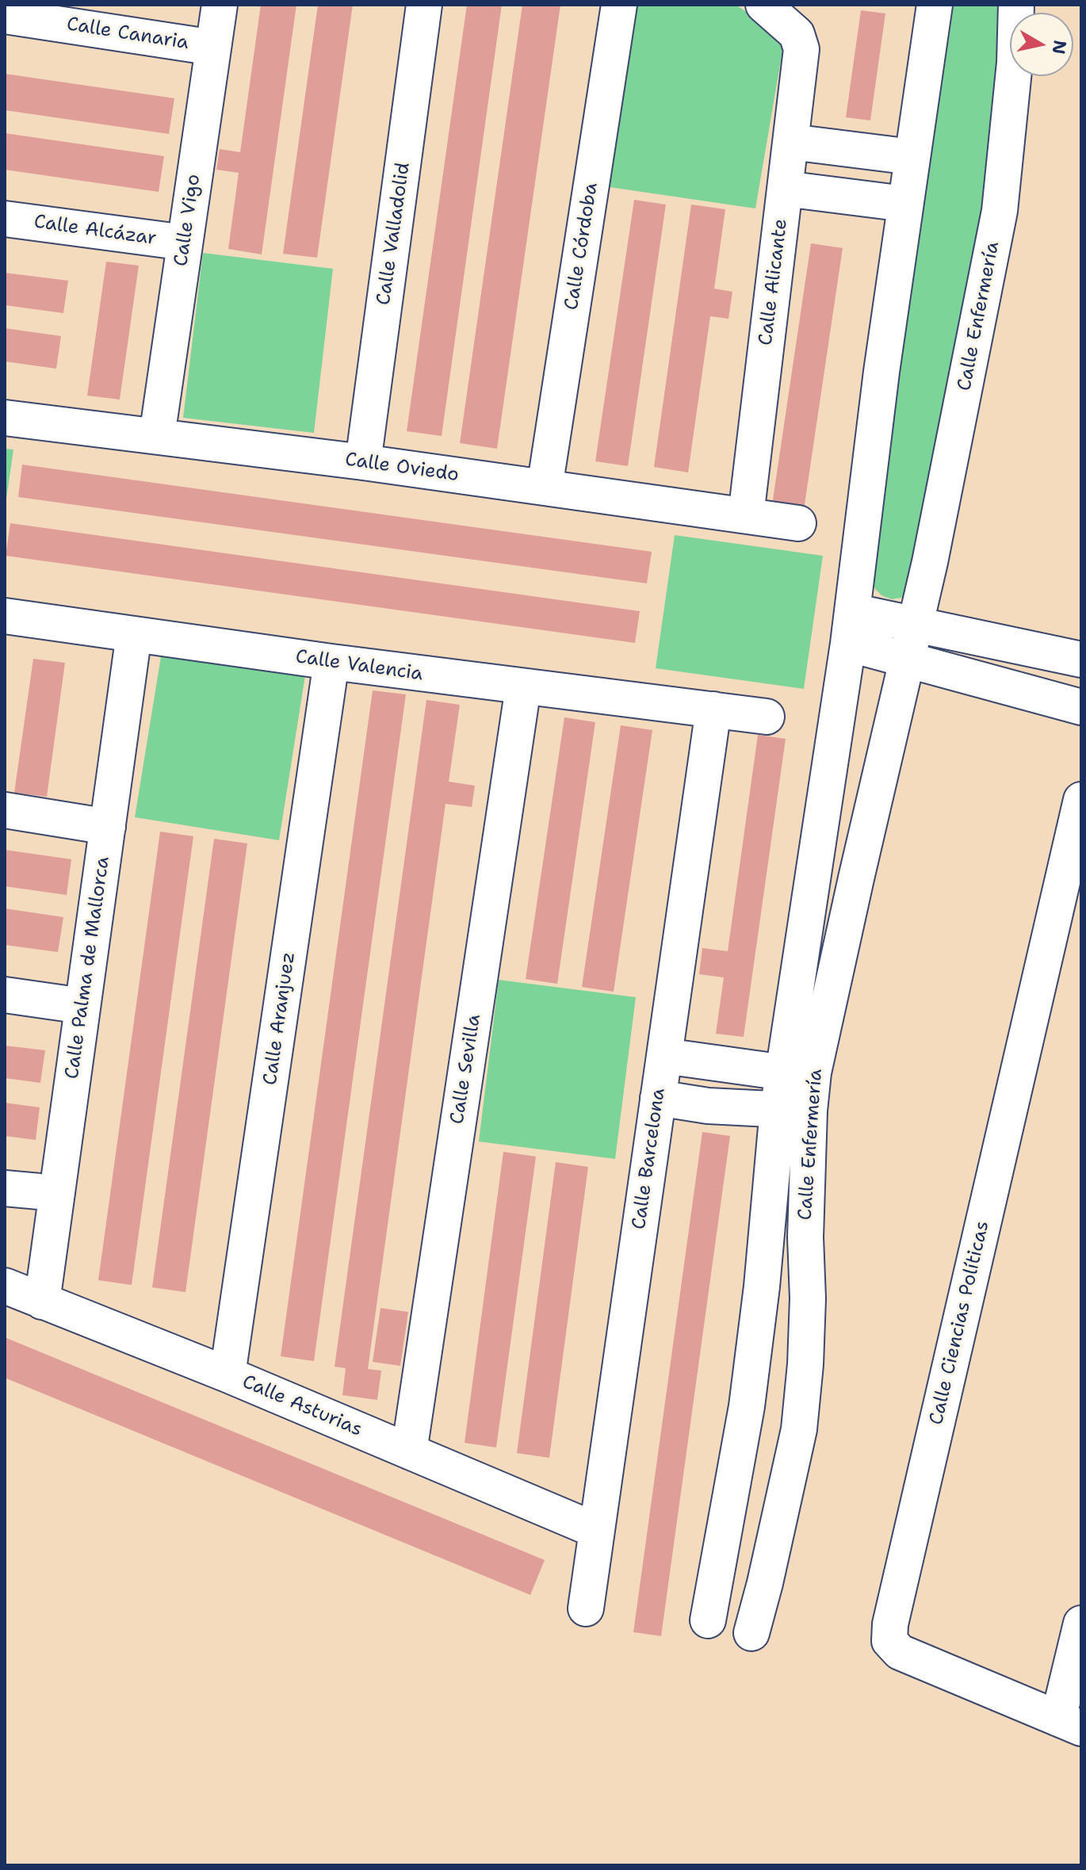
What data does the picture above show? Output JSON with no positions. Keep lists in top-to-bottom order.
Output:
{
  "streets": {
    "street": [
      "Calle Canaria",
      "Calle Vigo",
      "Calle Alcázar",
      "Calle Valladolid",
      "Calle Córdoba",
      "Calle Alicante",
      "Calle Enfermería",
      "Calle Oviedo",
      "Calle Valencia",
      "Calle Palma de Mallorca",
      "Calle Aranjuez",
      "Calle Sevilla",
      "Calle Barcelona",
      "Calle Ciencias Políticas",
      "Calle Asturias"
    ]
  },
  "crossings": [
    ["Calle Canaria", "Calle Vigo"],
    ["Calle Vigo", "Calle Alcázar"],
    ["Calle Vigo", "Calle Oviedo"],
    ["Calle Valladolid", "Calle Oviedo"],
    ["Calle Córdoba", "Calle Oviedo"],
    ["Calle Alicante", "Calle Oviedo"],
    ["Calle Valencia", "Calle Palma de Mallorca"],
    ["Calle Valencia", "Calle Aranjuez"],
    ["Calle Valencia", "Calle Sevilla"],
    ["Calle Valencia", "Calle Barcelona"],
    ["Calle Palma de Mallorca", "Calle Asturias"],
    ["Calle Aranjuez", "Calle Asturias"],
    ["Calle Sevilla", "Calle Asturias"],
    ["Calle Barcelona", "Calle Asturias"]
  ],
  "north": "right"
}
